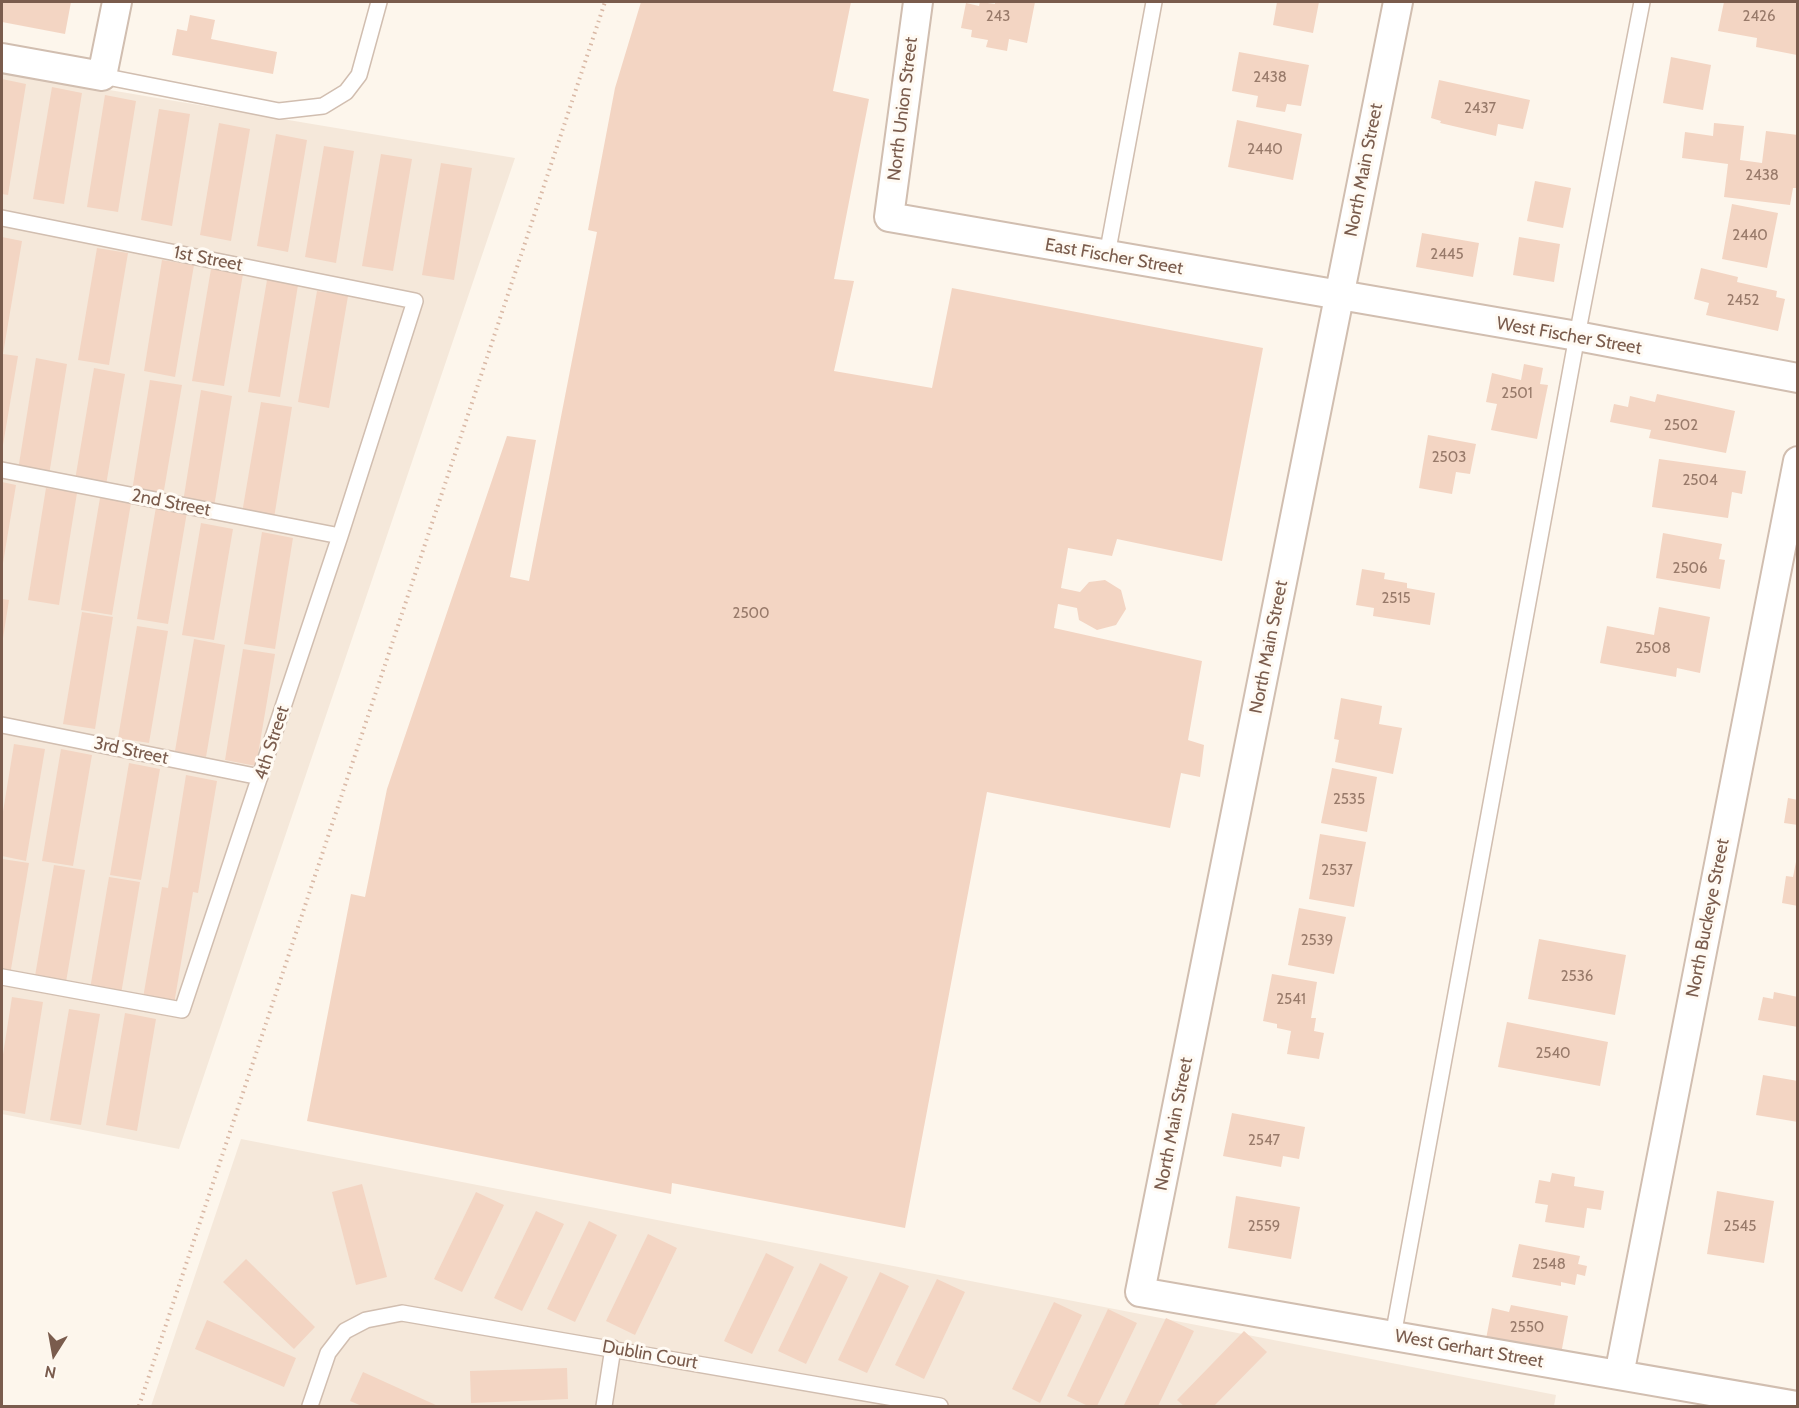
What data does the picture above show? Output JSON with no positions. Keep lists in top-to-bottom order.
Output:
{
  "streets": {
    "street": [
      "North Union Street",
      "North Main Street",
      "East Fischer Street",
      "West Fischer Street",
      "North Buckeye Street",
      "West Gerhart Street"
    ],
    "lane": [
      "1st Street",
      "2nd Street",
      "4th Street",
      "3rd Street",
      "Dublin Court"
    ]
  },
  "crossings": [
    ["North Union Street", "East Fischer Street"],
    ["North Main Street", "East Fischer Street"],
    ["North Main Street", "West Fischer Street"],
    ["North Main Street", "West Gerhart Street"],
    ["East Fischer Street", "West Fischer Street"],
    ["1st Street", "4th Street"],
    ["2nd Street", "4th Street"],
    ["4th Street", "3rd Street"],
    ["North Buckeye Street", "West Gerhart Street"]
  ],
  "house_numbers": [
    "243",
    "2426",
    "2438",
    "2437",
    "2440",
    "2438",
    "2440",
    "2445",
    "2452",
    "2501",
    "2502",
    "2503",
    "2504",
    "2506",
    "2515",
    "2500",
    "2508",
    "2535",
    "2537",
    "2539",
    "2536",
    "2541",
    "2540",
    "2547",
    "2559",
    "2545",
    "2548",
    "2550"
  ],
  "north": "bottom"
}
